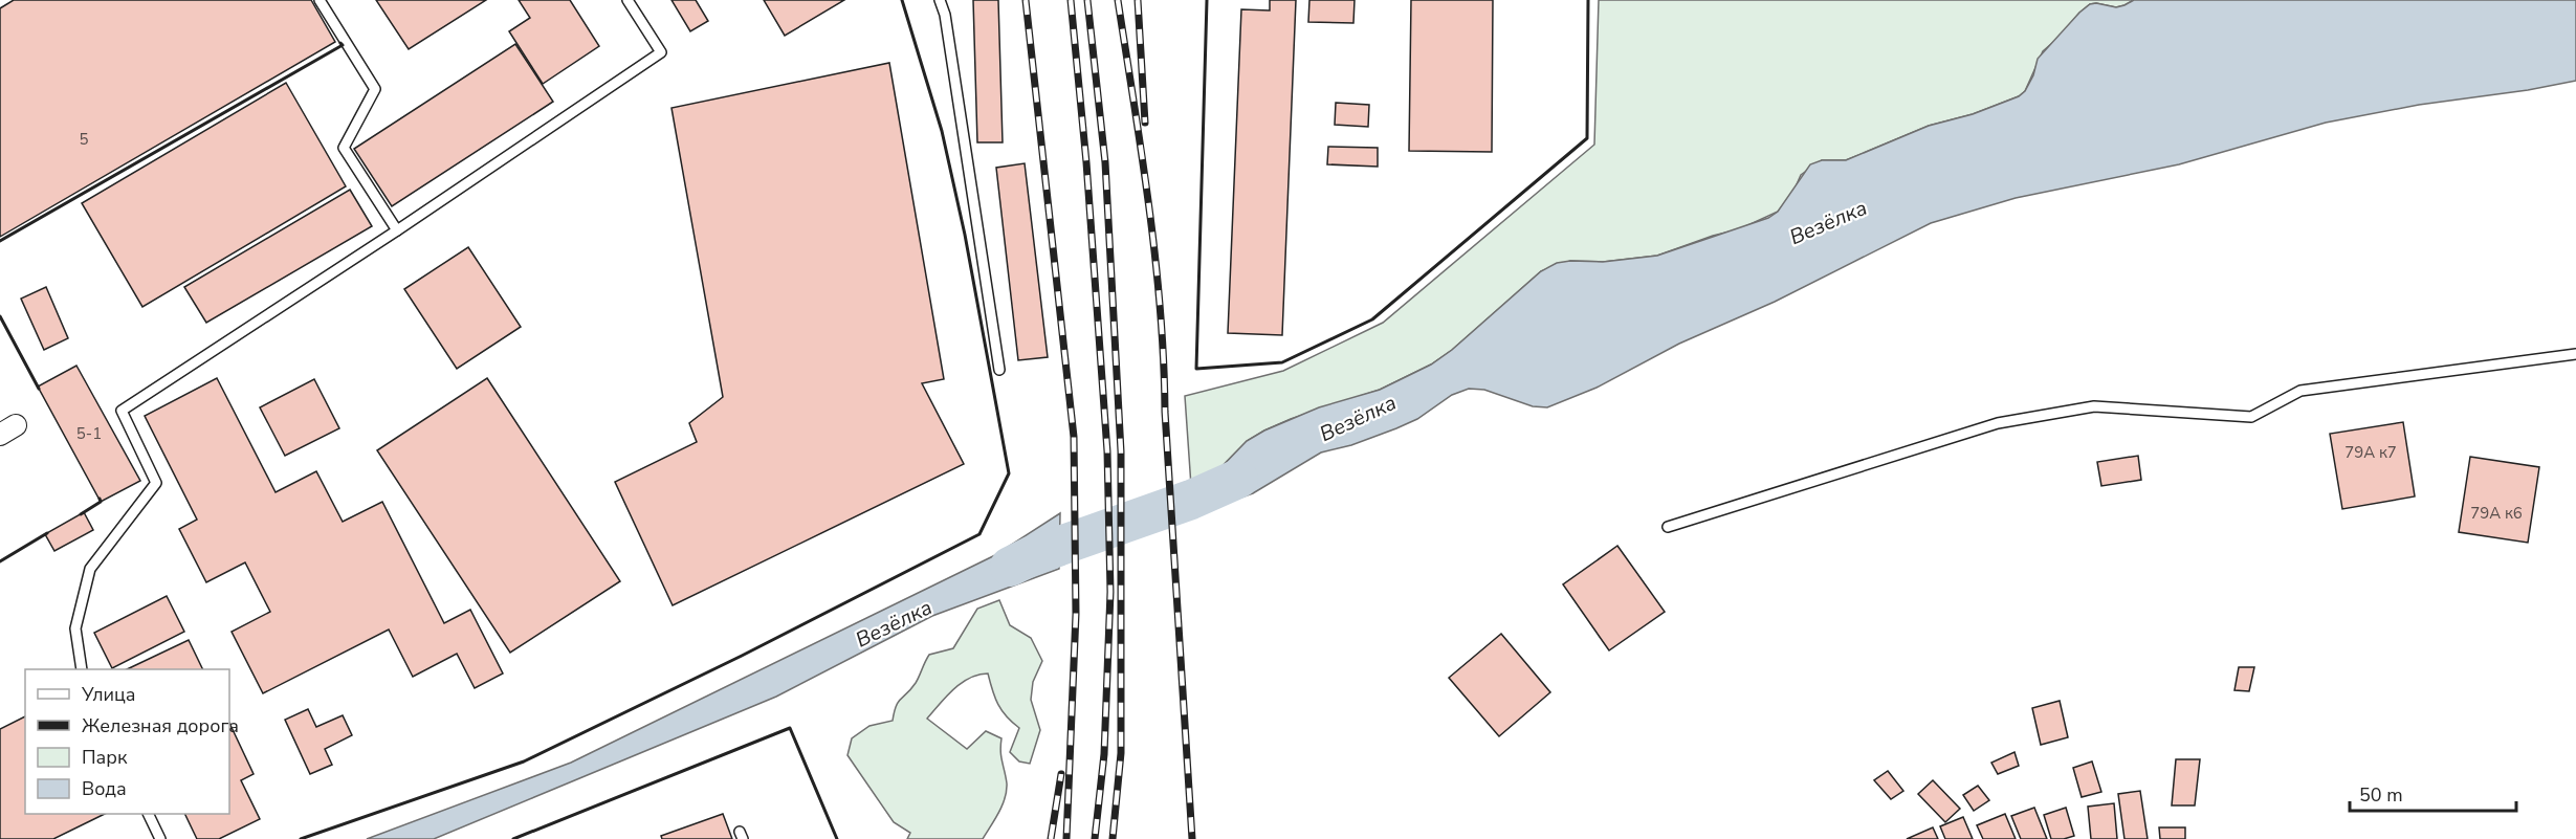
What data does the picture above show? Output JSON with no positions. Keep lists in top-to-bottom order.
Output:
{
  "water": ["Везёлка"],
  "house_numbers": [
    "5",
    "5-1",
    "79А к7",
    "79А к6"
  ],
  "legend": [
    "Улица",
    "Железная дорога",
    "Парк",
    "Вода"
  ],
  "scale_bar": "50 m"
}
